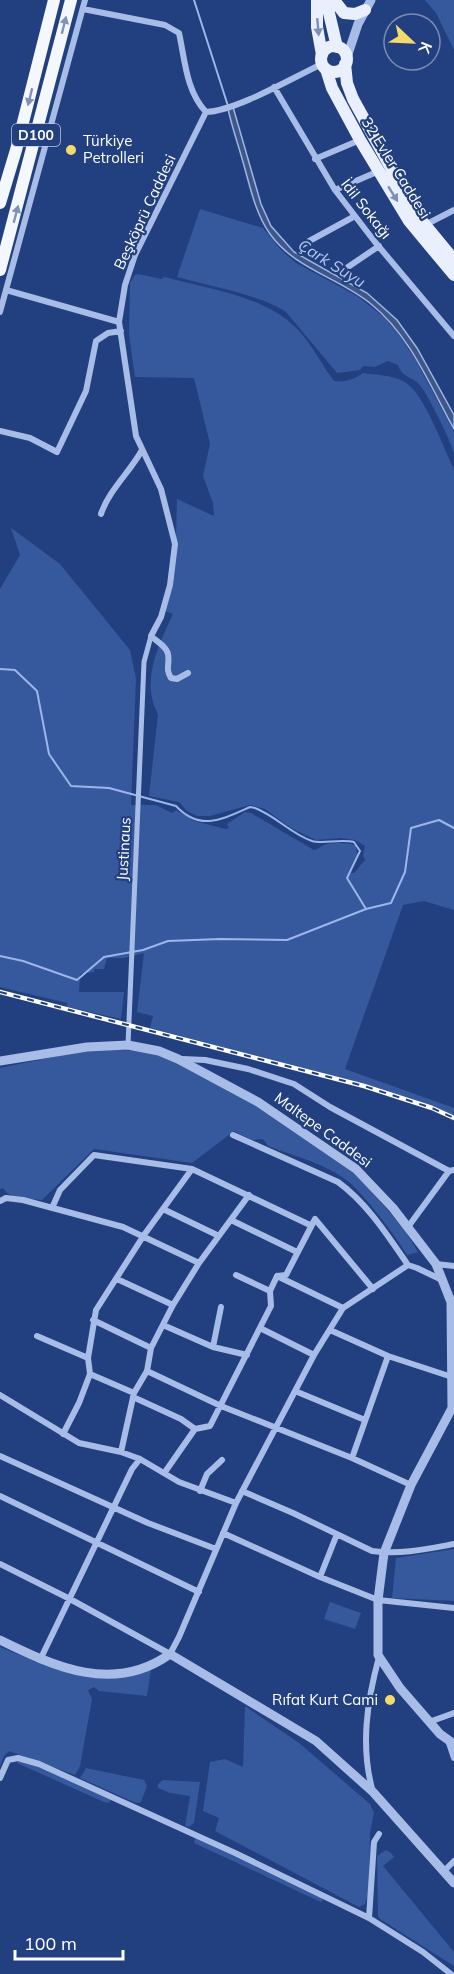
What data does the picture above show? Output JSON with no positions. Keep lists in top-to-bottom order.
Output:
{
  "streets": {
    "highway": ["D100"],
    "main road": ["32 Evler Caddesi"],
    "street": [
      "İdil Sokağı",
      "Beşköprü Caddesi",
      "Justinaus",
      "Maltepe Caddesi"
    ]
  },
  "crossings": [
    ["Beşköprü Caddesi", "Justinaus"],
    ["Justinaus", "Maltepe Caddesi"]
  ],
  "water": ["Çark Suyu"],
  "places": ["Türkiye Petrolleri", "Rıfat Kurt Cami"],
  "scale_bar": "100 m",
  "north": "bottom right"
}
